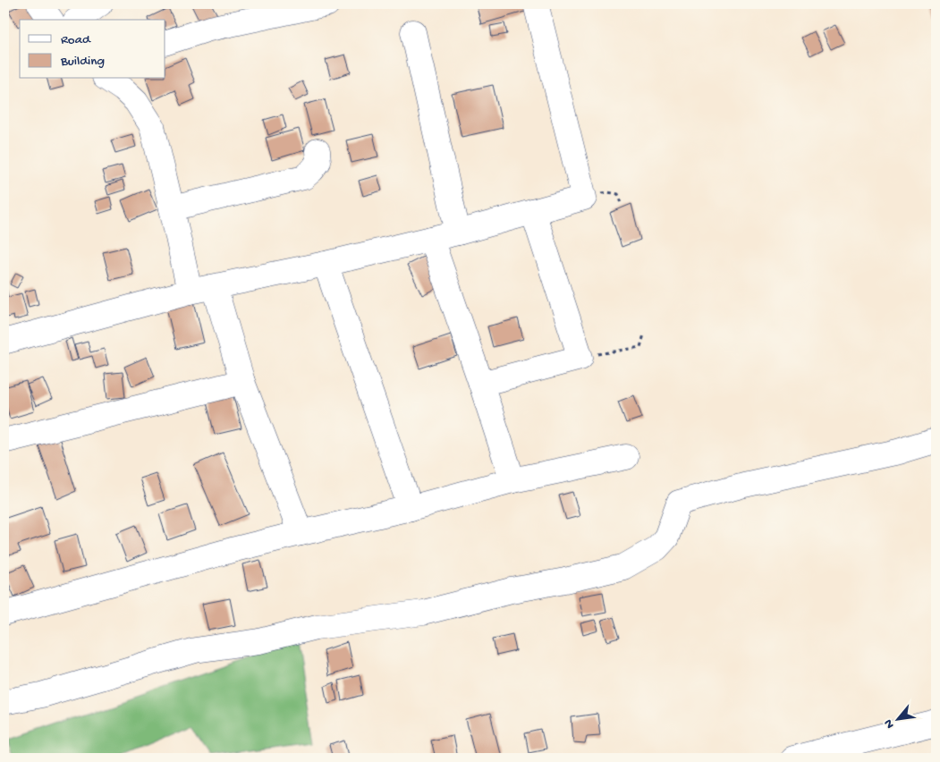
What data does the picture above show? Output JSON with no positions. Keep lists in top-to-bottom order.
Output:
{
  "legend": ["Road", "Building"],
  "north": "bottom left"
}
